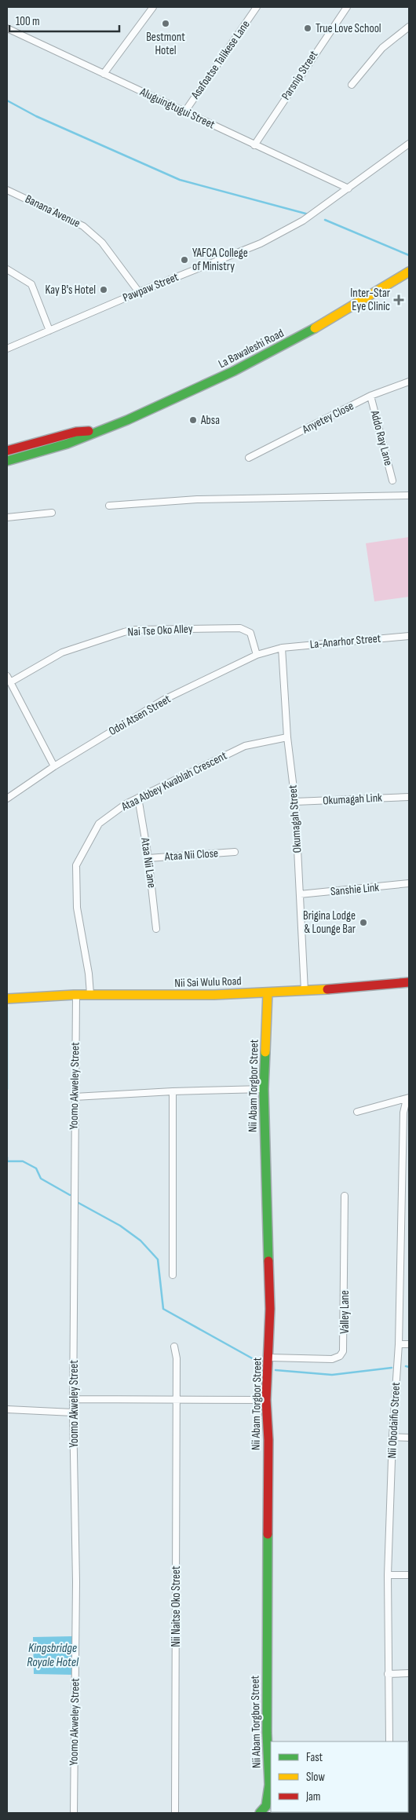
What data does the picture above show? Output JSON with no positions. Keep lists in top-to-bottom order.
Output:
{
  "streets": {
    "street": [
      "Asafoatse Talikese Lane",
      "Parsnip Street",
      "Aluguingtugui Street",
      "Banana Avenue",
      "Pawpaw Street",
      "La Bawaleshi Road",
      "Anyetey Close",
      "Addo Ray Lane",
      "Nai Tse Oko Alley",
      "La-Anarhor Street",
      "Odoi Atsen Street",
      "Ataa Abbey Kwablah Crescent",
      "Okumagah Link",
      "Okumagah Street",
      "Ataa Nii Close",
      "Ataa Nii Lane",
      "Sanshie Link",
      "Nii Sai Wulu Road",
      "Yoomo Akweley Street",
      "Nii Abam Torgbor Street",
      "Valley Lane",
      "Nii Obodaifio Street",
      "Nii Naitse Oko Street"
    ]
  },
  "crossings": [
    ["Asafoatse Talikese Lane", "Aluguingtugui Street"],
    ["Parsnip Street", "Aluguingtugui Street"],
    ["Aluguingtugui Street", "Pawpaw Street"],
    ["Banana Avenue", "Pawpaw Street"],
    ["Anyetey Close", "Addo Ray Lane"],
    ["Nai Tse Oko Alley", "Odoi Atsen Street"],
    ["La-Anarhor Street", "Odoi Atsen Street"],
    ["La-Anarhor Street", "Okumagah Street"],
    ["Odoi Atsen Street", "Okumagah Street"],
    ["Ataa Abbey Kwablah Crescent", "Okumagah Street"],
    ["Ataa Abbey Kwablah Crescent", "Ataa Nii Lane"],
    ["Ataa Abbey Kwablah Crescent", "Nii Sai Wulu Road"],
    ["Okumagah Link", "Okumagah Street"],
    ["Okumagah Street", "Sanshie Link"],
    ["Okumagah Street", "Nii Sai Wulu Road"],
    ["Ataa Nii Close", "Ataa Nii Lane"],
    ["Nii Sai Wulu Road", "Yoomo Akweley Street"],
    ["Nii Sai Wulu Road", "Nii Abam Torgbor Street"],
    ["Nii Abam Torgbor Street", "Valley Lane"]
  ],
  "water": ["Kingsbridge Royale Hotel"],
  "places": {
    "other": [
      "Bestmont Hotel",
      "True Love School",
      "YAFCA College of Ministry",
      "Kay B's Hotel",
      "Absa",
      "Brigina Lodge & Lounge Bar"
    ],
    "health": ["Inter-Star Eye Clinic"]
  },
  "legend": ["Fast", "Slow", "Jam"],
  "scale_bar": "100 m"
}
